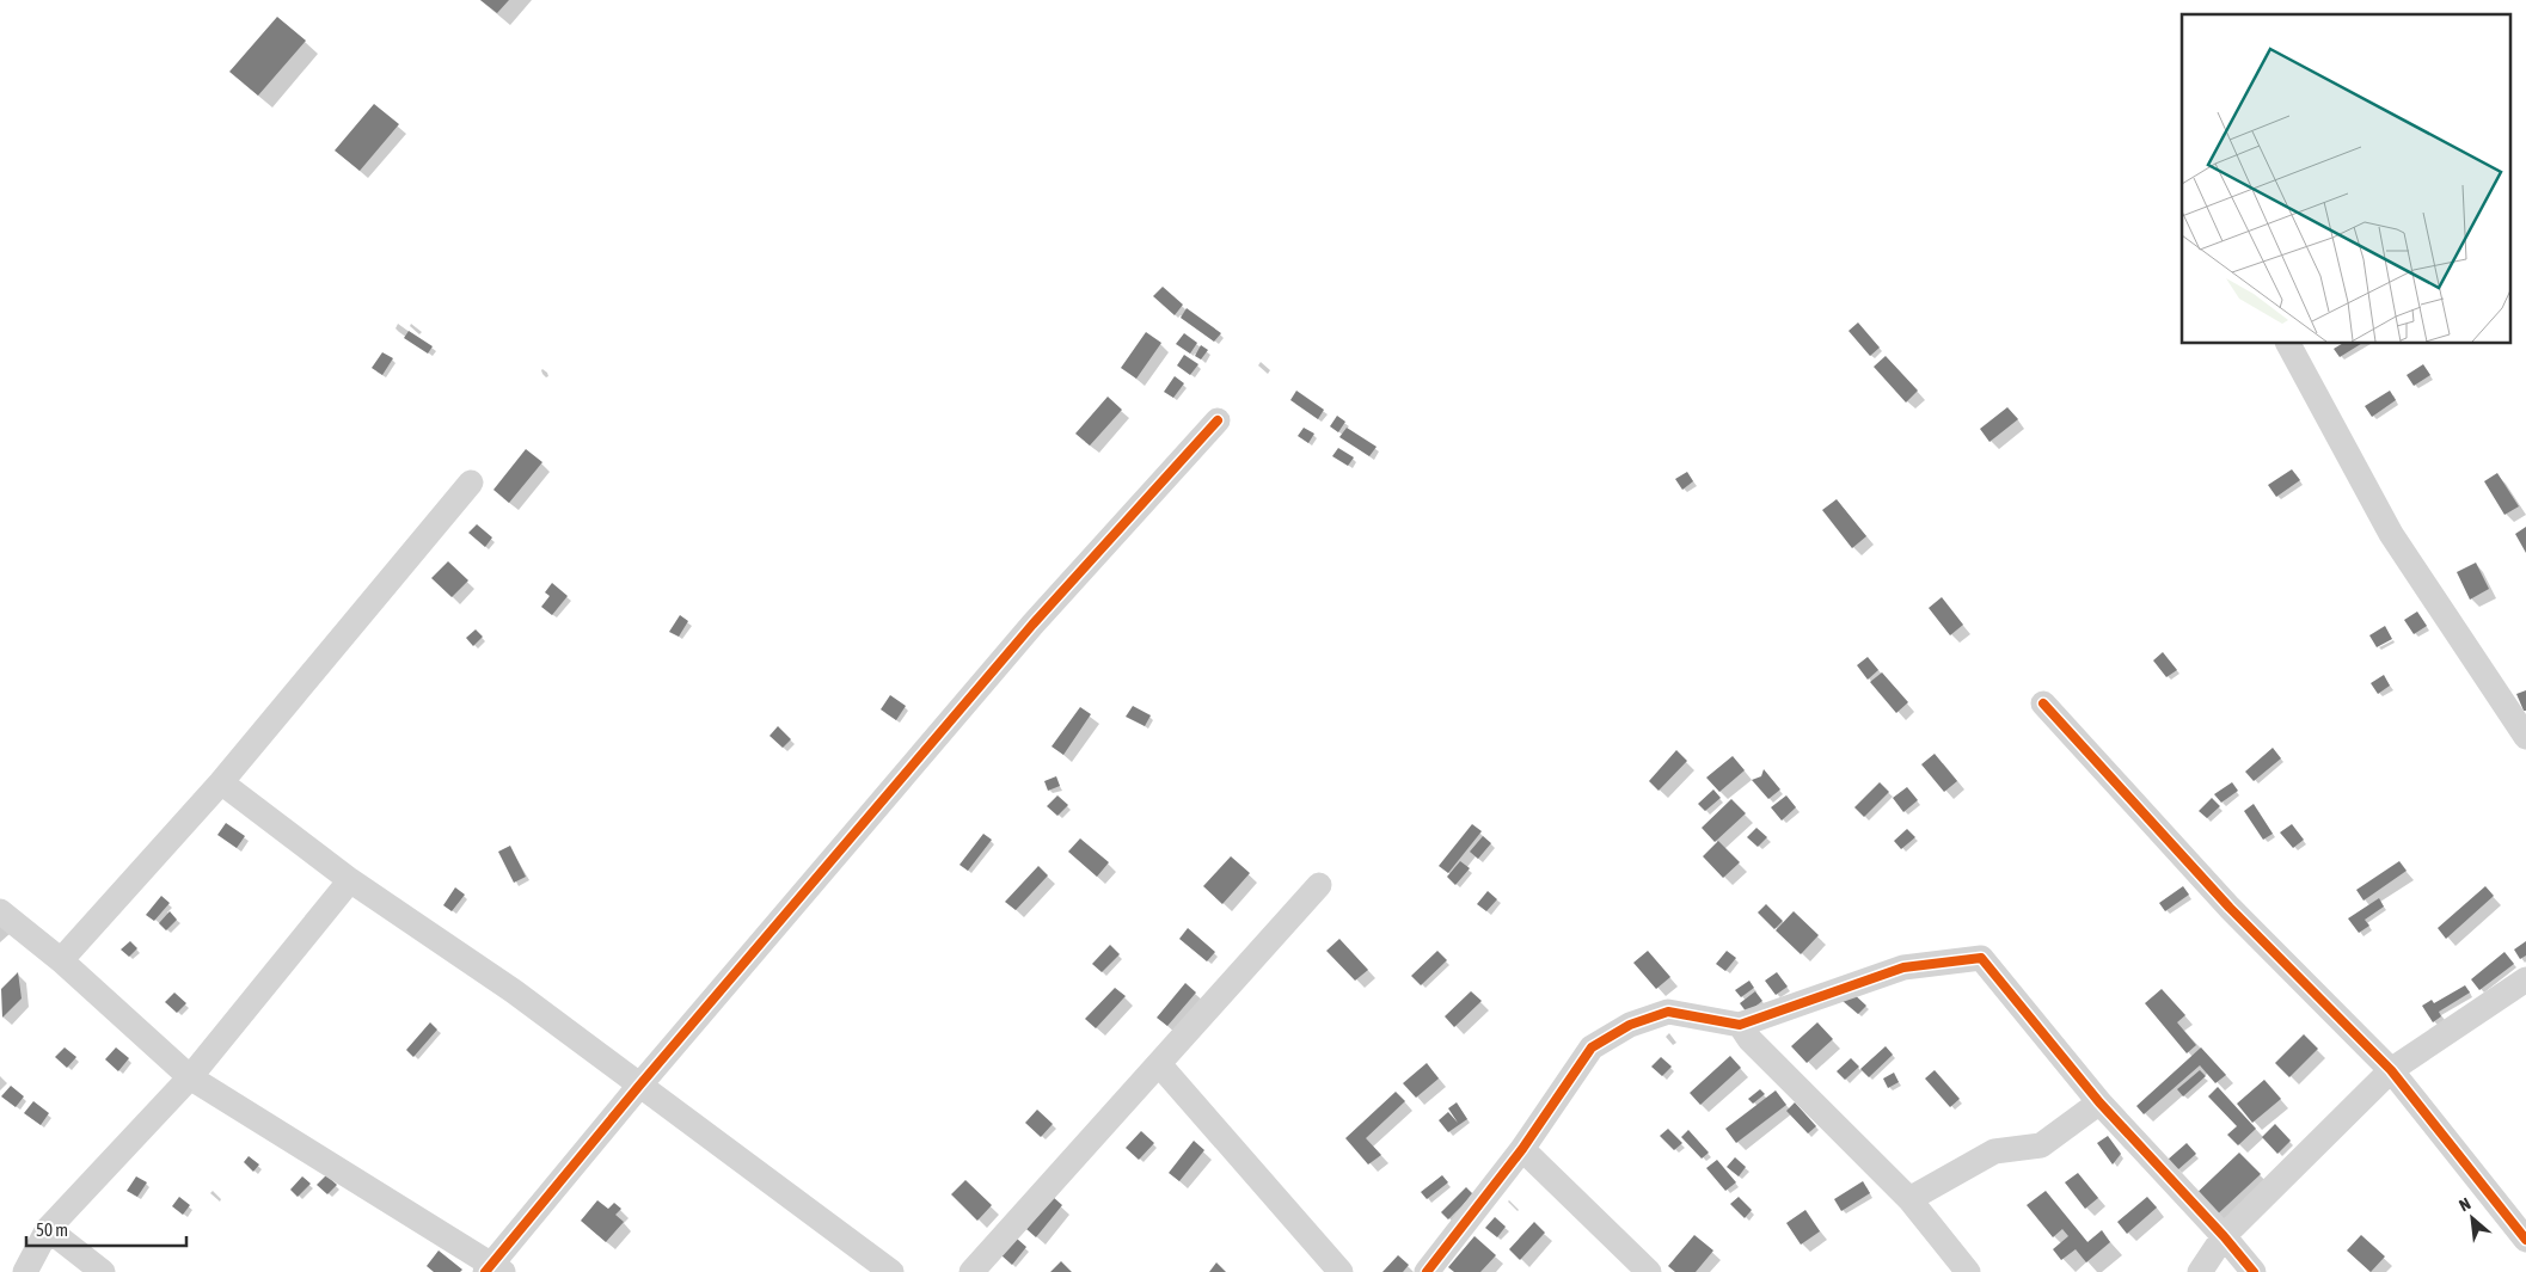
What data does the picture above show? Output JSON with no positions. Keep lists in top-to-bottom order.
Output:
{
  "scale_bar": "50 m",
  "north": "top left"
}
